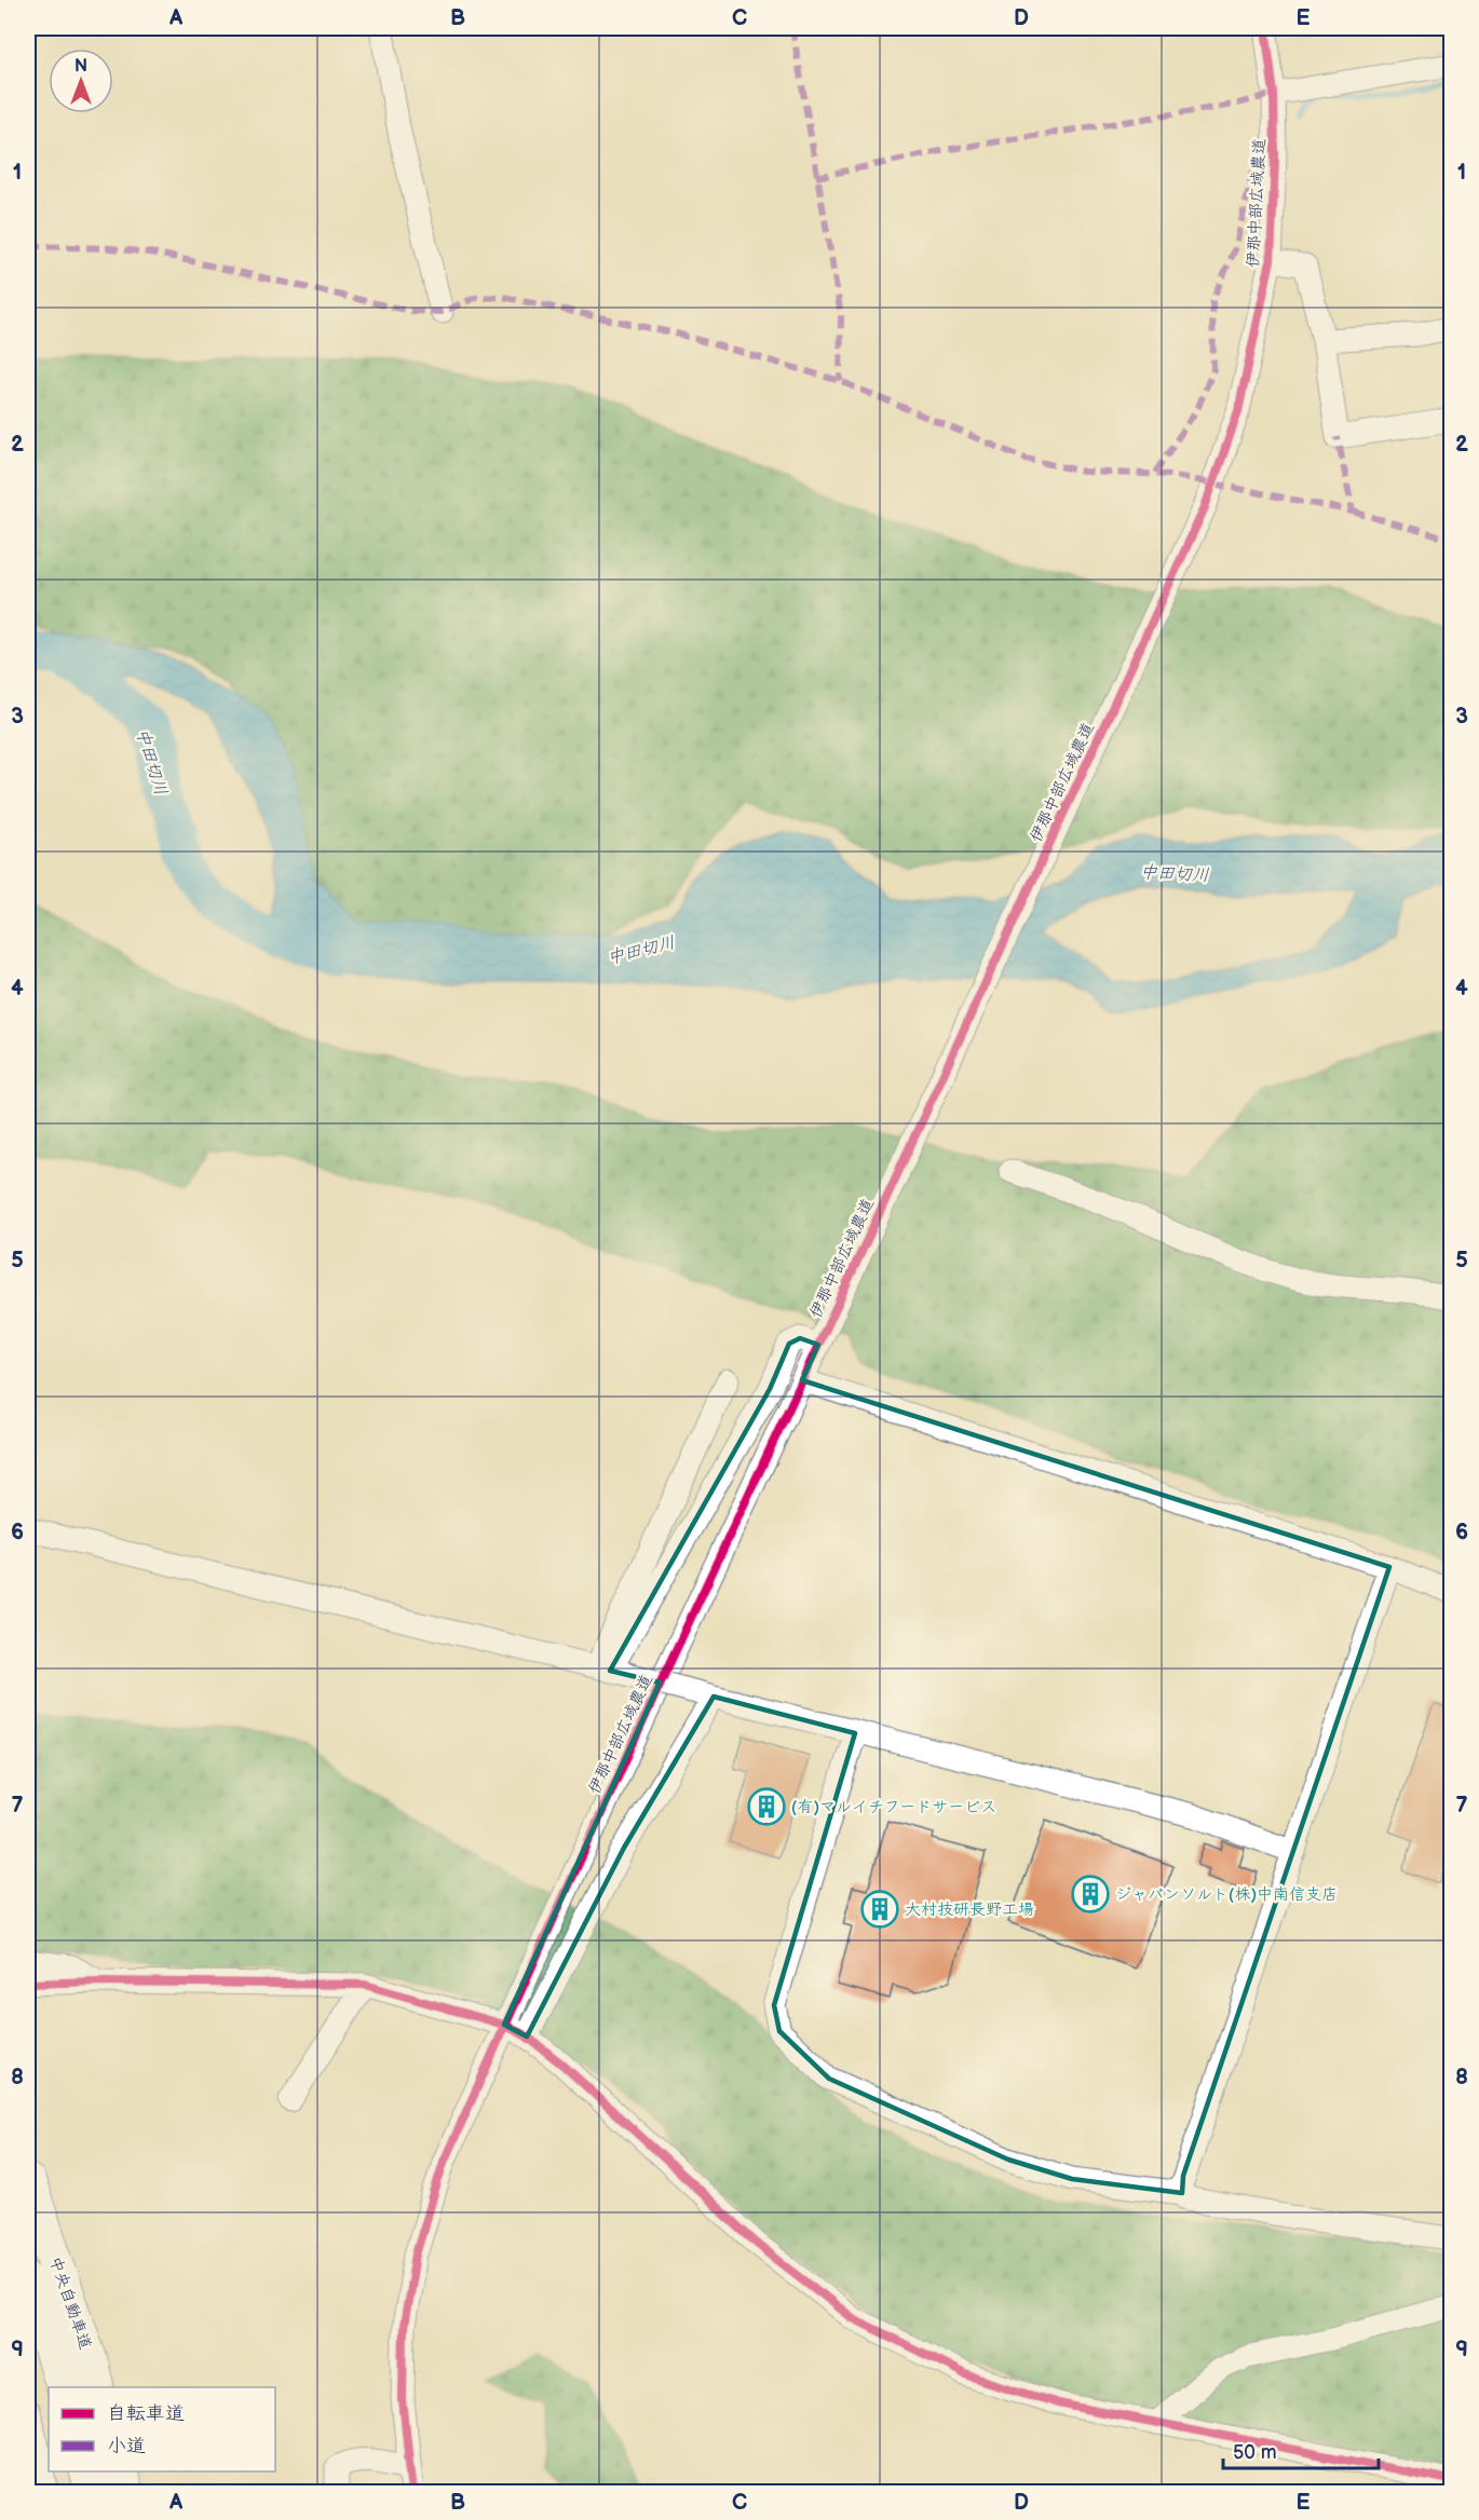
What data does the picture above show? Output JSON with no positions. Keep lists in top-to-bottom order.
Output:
{
  "streets": {
    "highway": ["中央自動車道"],
    "street": ["伊那中部広域農道"]
  },
  "water": ["中田切川"],
  "places": {
    "building": ["(有)マルイチフードサービス", "ジャパンソルト(株)中南信支店", "大村技研長野工場"]
  },
  "legend": ["自転車道", "小道"],
  "scale_bar": "50 m",
  "north": "top",
  "grid": {
    "columns": [
      "A",
      "B",
      "C",
      "D",
      "E"
    ],
    "rows": [
      "1",
      "2",
      "3",
      "4",
      "5",
      "6",
      "7",
      "8",
      "9"
    ]
  }
}
